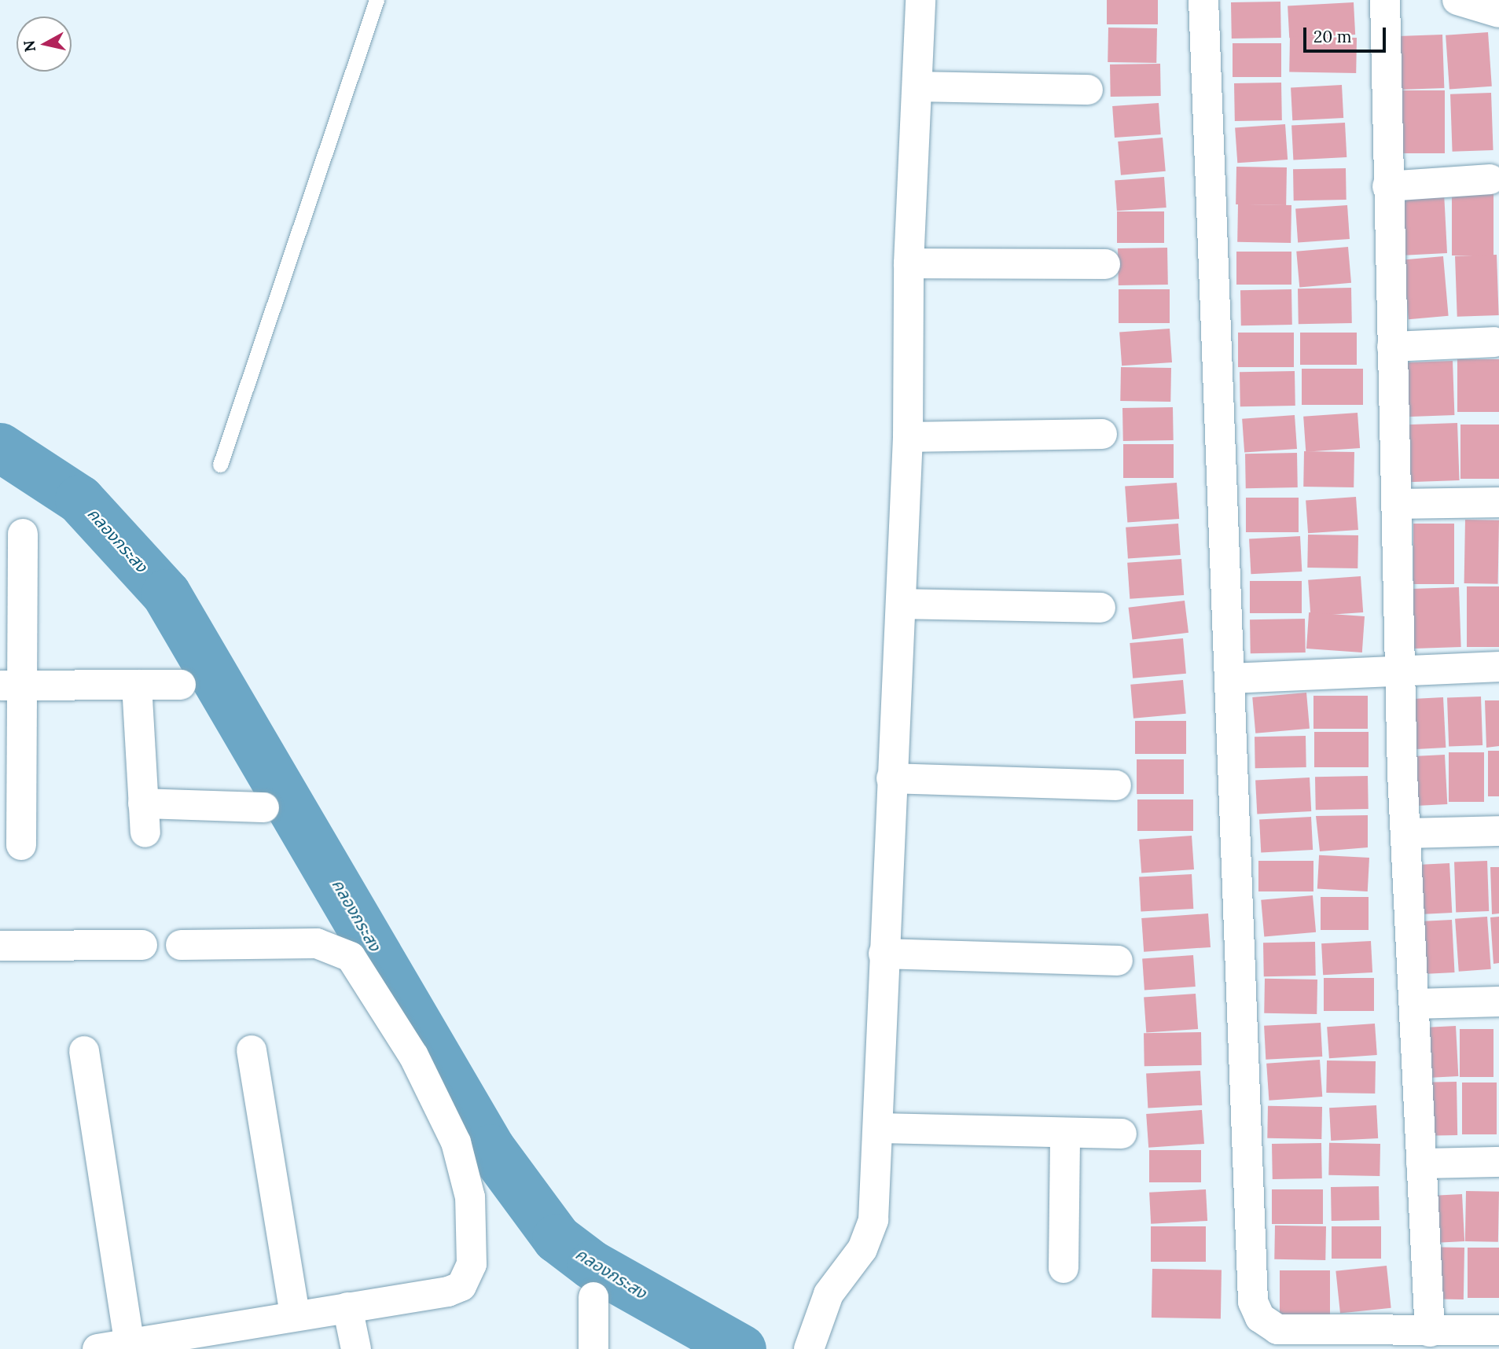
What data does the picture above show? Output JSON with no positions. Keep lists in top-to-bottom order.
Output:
{
  "water": ["คลองกระสง"],
  "scale_bar": "20 m",
  "north": "left"
}
